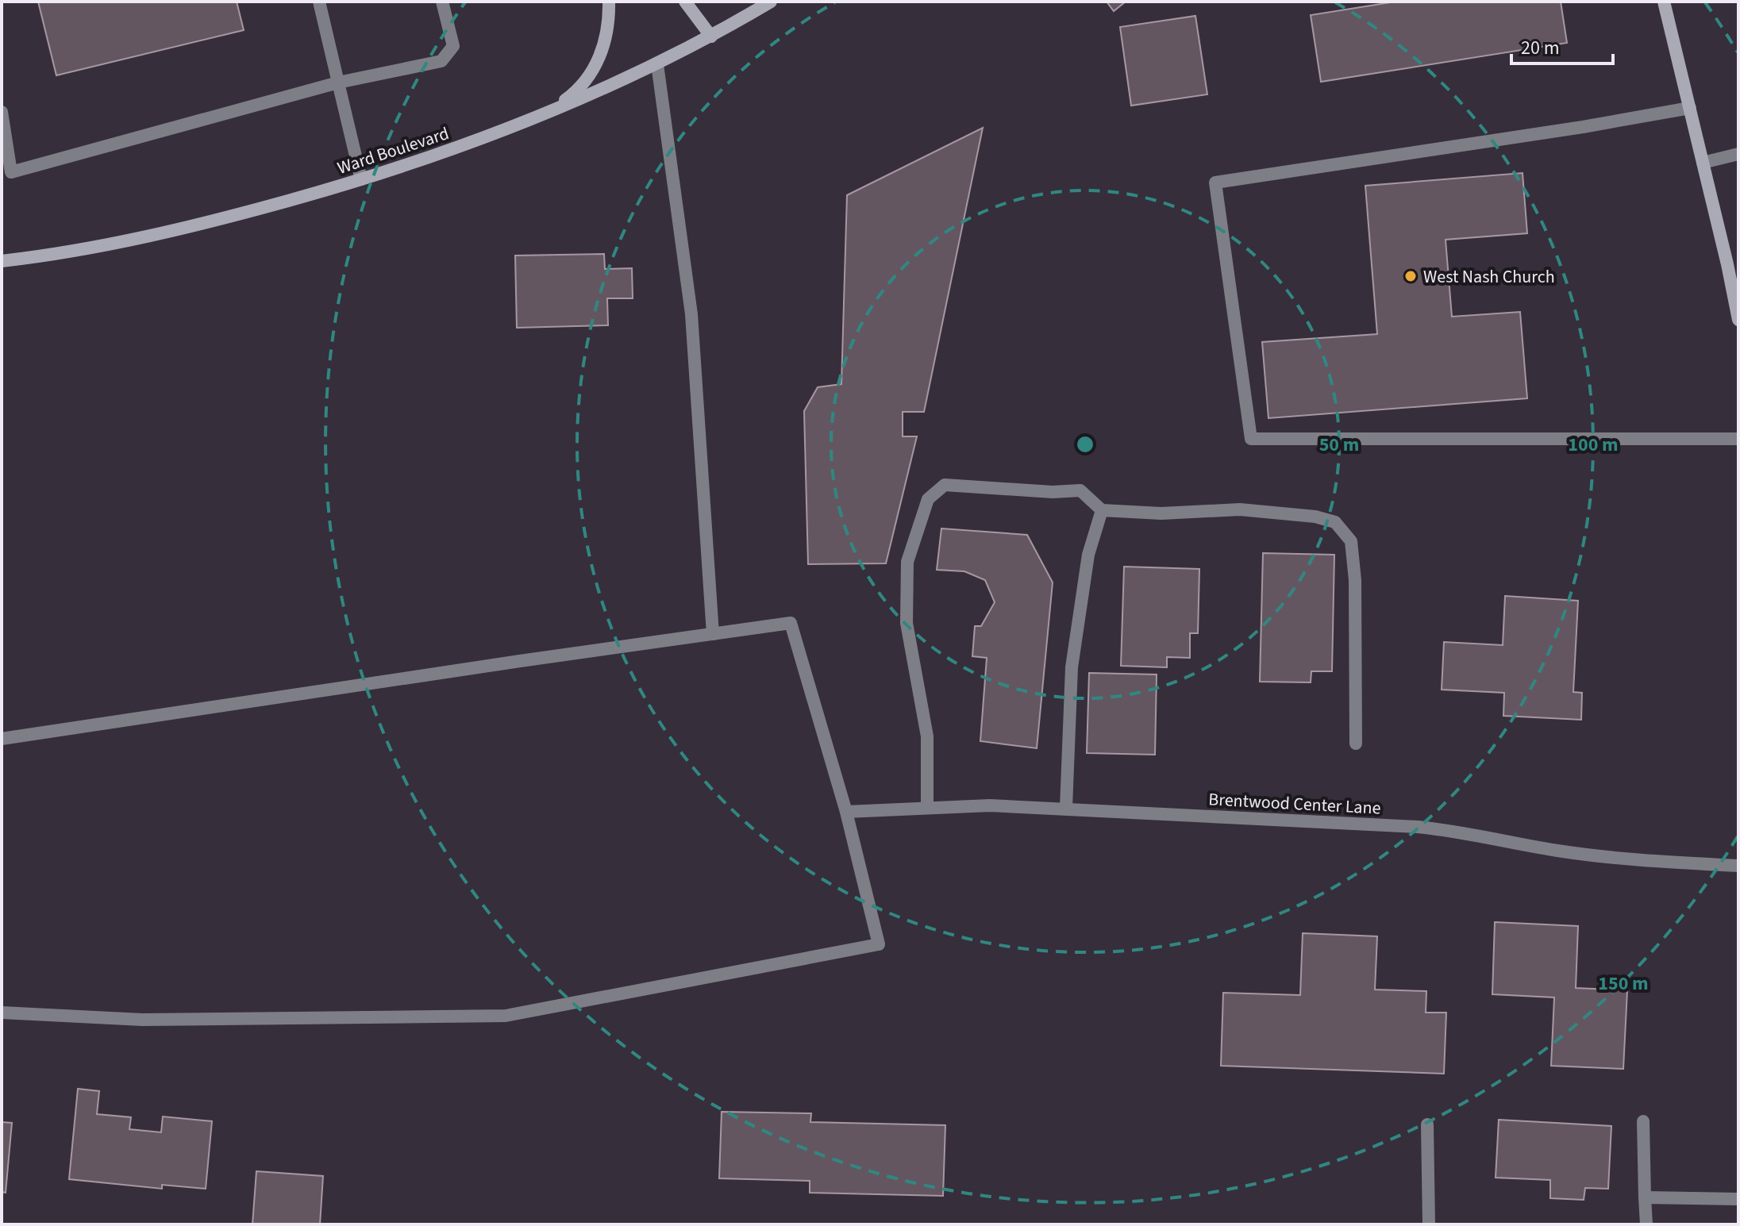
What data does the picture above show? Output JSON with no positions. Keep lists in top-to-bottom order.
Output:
{
  "streets": {
    "main road": ["Ward Boulevard"],
    "street": ["Brentwood Center Lane"]
  },
  "places": ["West Nash Church"],
  "scale_bar": "20 m",
  "rings": ["50 m", "100 m", "150 m"]
}
